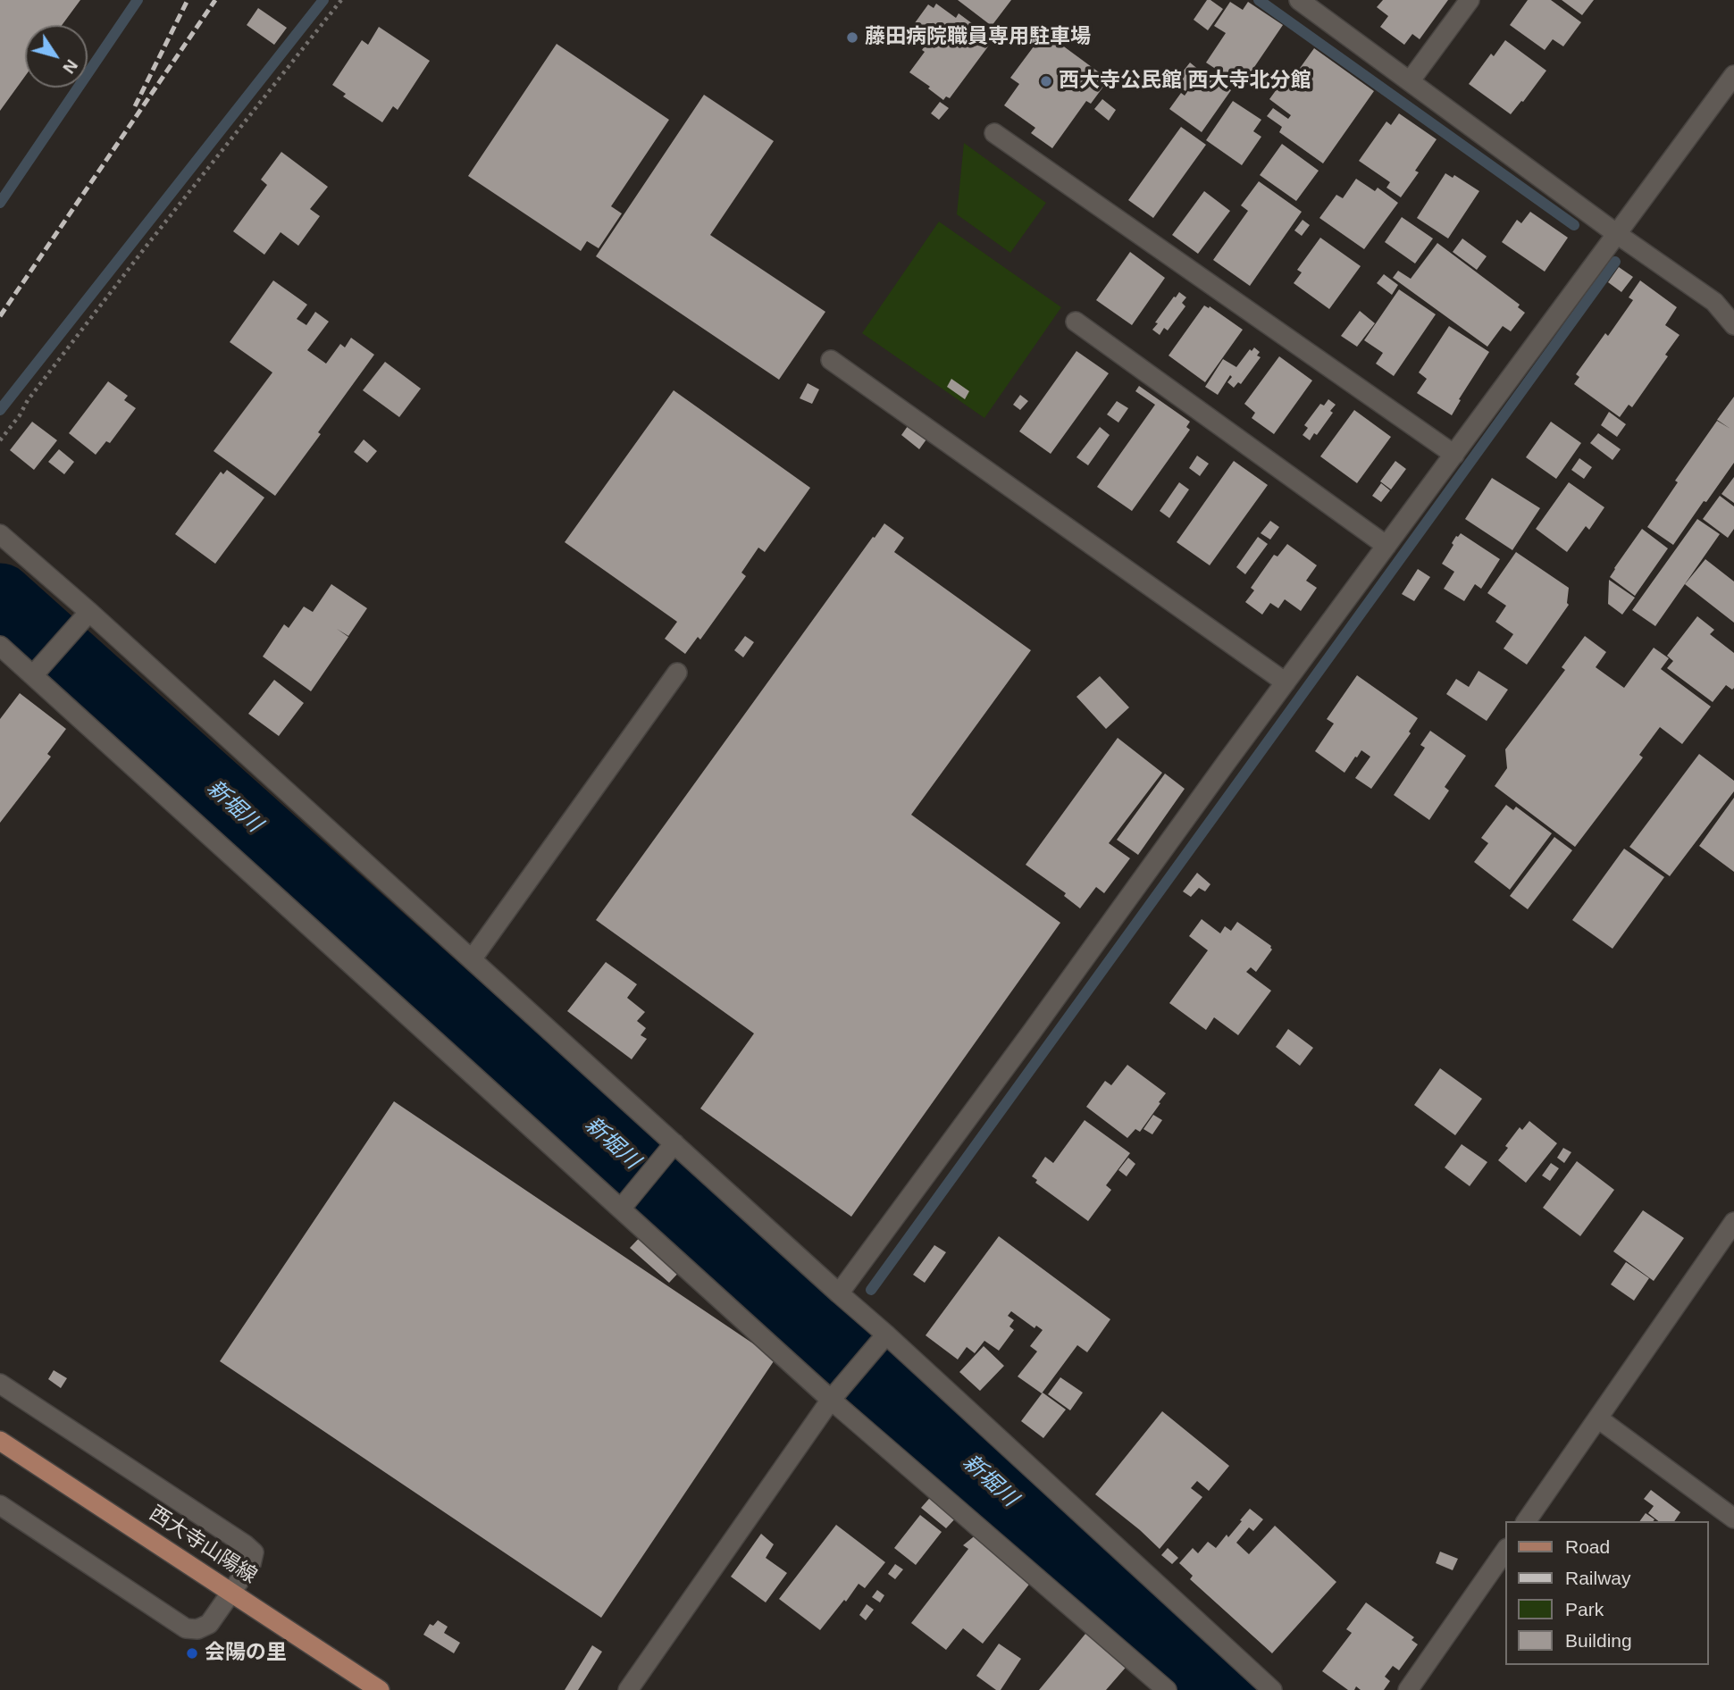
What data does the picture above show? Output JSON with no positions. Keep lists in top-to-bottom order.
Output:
{
  "streets": {
    "main road": ["西大寺山陽線"]
  },
  "water": ["新堀川"],
  "places": ["藤田病院職員専用駐車場", "西大寺公民館 西大寺北分館", "会陽の里"],
  "legend": [
    "Road",
    "Railway",
    "Park",
    "Building"
  ],
  "north": "bottom right"
}
